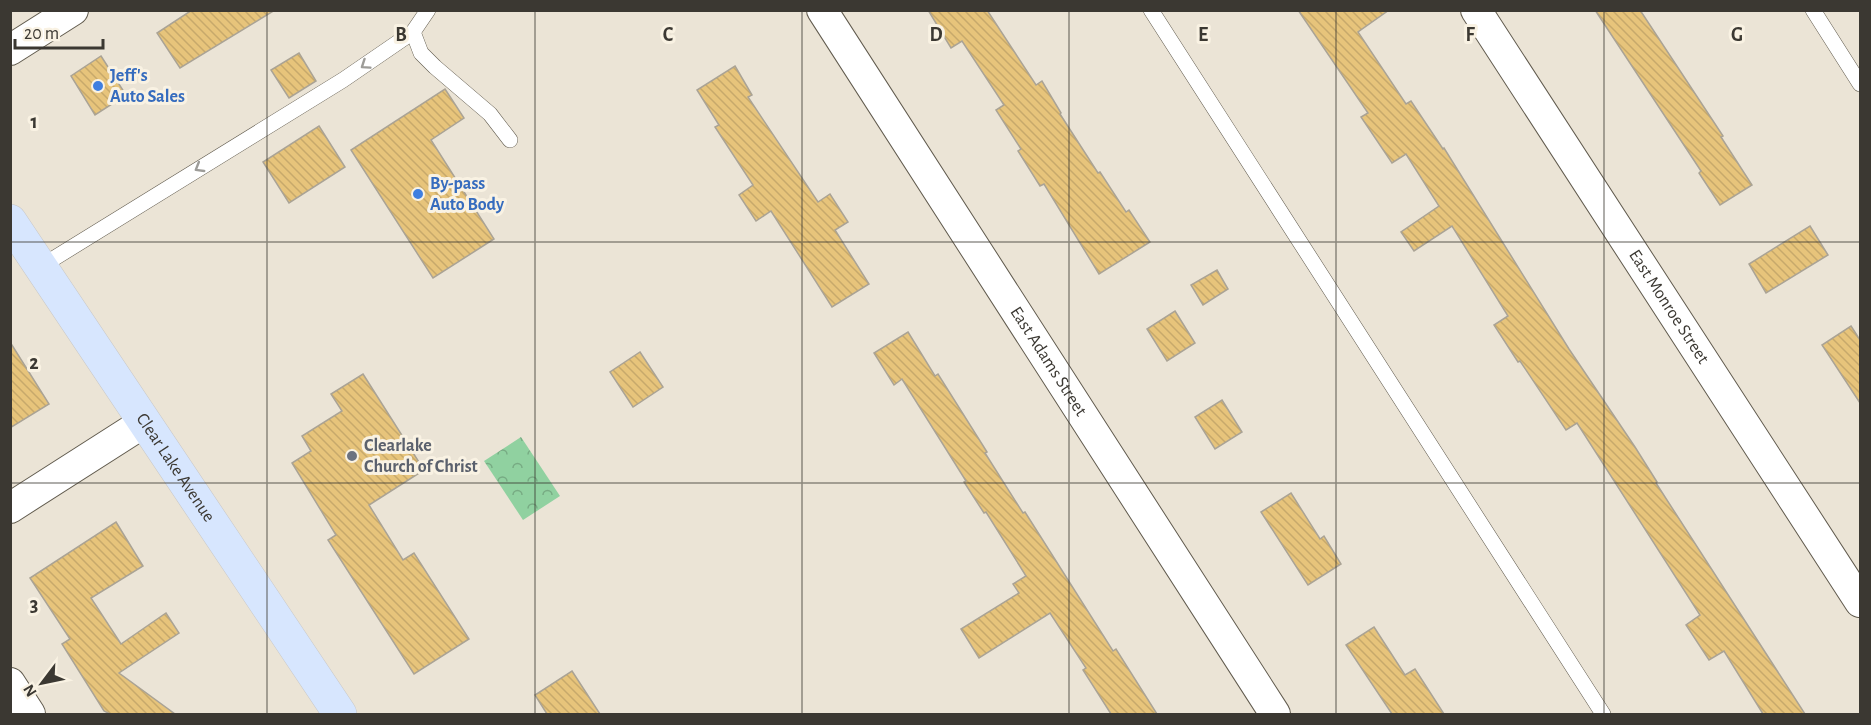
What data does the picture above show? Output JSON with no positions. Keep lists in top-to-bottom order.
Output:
{
  "streets": {
    "main road": ["Clear Lake Avenue"],
    "street": ["East Monroe Street", "East Adams Street"]
  },
  "places": ["Jeff's Auto Sales", "By-pass Auto Body", "Clearlake Church of Christ"],
  "scale_bar": "20 m",
  "north": "bottom left",
  "grid": {
    "columns": [
      "B",
      "C",
      "D",
      "E",
      "F",
      "G"
    ],
    "rows": ["1", "2", "3"]
  }
}
